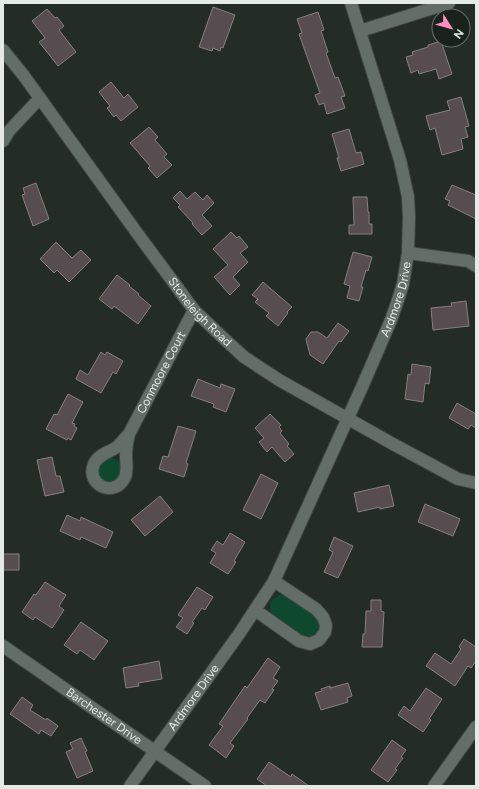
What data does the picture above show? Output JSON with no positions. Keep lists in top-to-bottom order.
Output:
{
  "streets": {
    "street": [
      "Ardmore Drive",
      "Stoneleigh Road",
      "Conmoore Court",
      "Barchester Drive"
    ]
  },
  "crossings": [
    ["Ardmore Drive", "Stoneleigh Road"],
    ["Ardmore Drive", "Barchester Drive"],
    ["Stoneleigh Road", "Conmoore Court"]
  ],
  "north": "bottom right"
}
